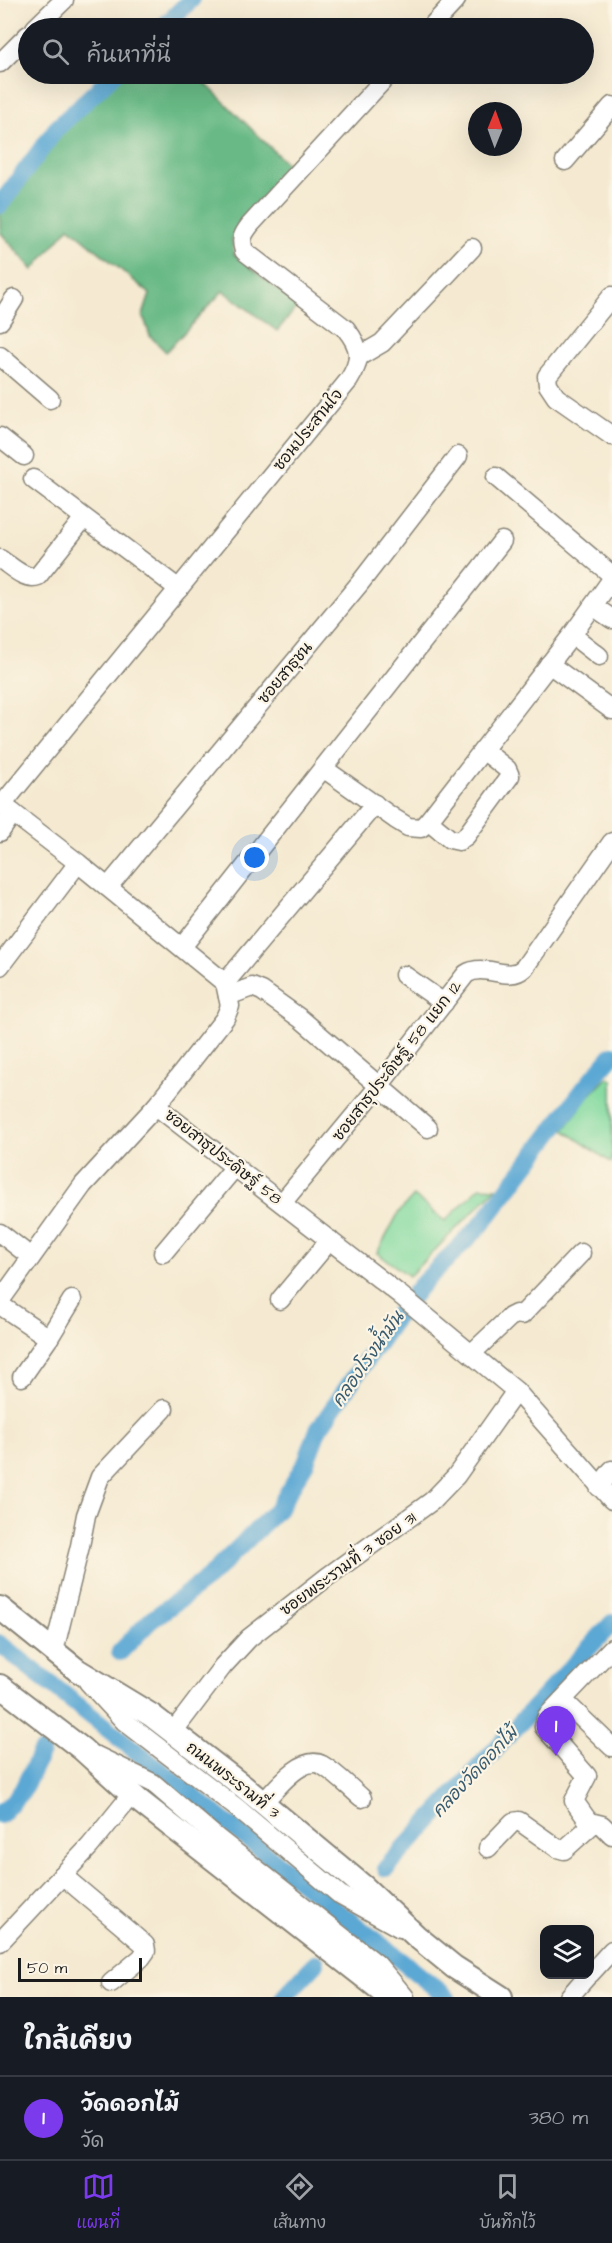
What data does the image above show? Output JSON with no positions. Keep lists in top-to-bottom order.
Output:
{
  "streets": {
    "main road": ["ถนนพระรามที่ 3"],
    "street": [
      "ซอนประสานใจ",
      "ซอยสาธุชน",
      "ซอยสาธุประดิษฐ์ 58 แยก 12",
      "ซอยสาธุประดิษฐ์ 58",
      "ซอยพระรามที่ 3 ซอย 31"
    ]
  },
  "crossings": [
    ["ซอยสาธุประดิษฐ์ 58 แยก 12", "ซอยสาธุประดิษฐ์ 58"],
    ["ซอยสาธุประดิษฐ์ 58", "ซอยพระรามที่ 3 ซอย 31"],
    ["ซอยพระรามที่ 3 ซอย 31", "ถนนพระรามที่ 3"]
  ],
  "water": ["คลองโรงน้ำมัน", "คลองวัดดอกไม้"],
  "scale_bar": "50 m",
  "north": "top",
  "page": {
    "search": "ค้นหาที่นี่",
    "pins": "1",
    "scale": "50 m",
    "heading": "ใกล้เคียง",
    "list": [
      {
        "mark": "1",
        "name": "วัดดอกไม้",
        "note": "วัด",
        "value": "380 m"
      }
    ],
    "nav": ["แผนที่", "เส้นทาง", "บันทึกไว้"]
  }
}
